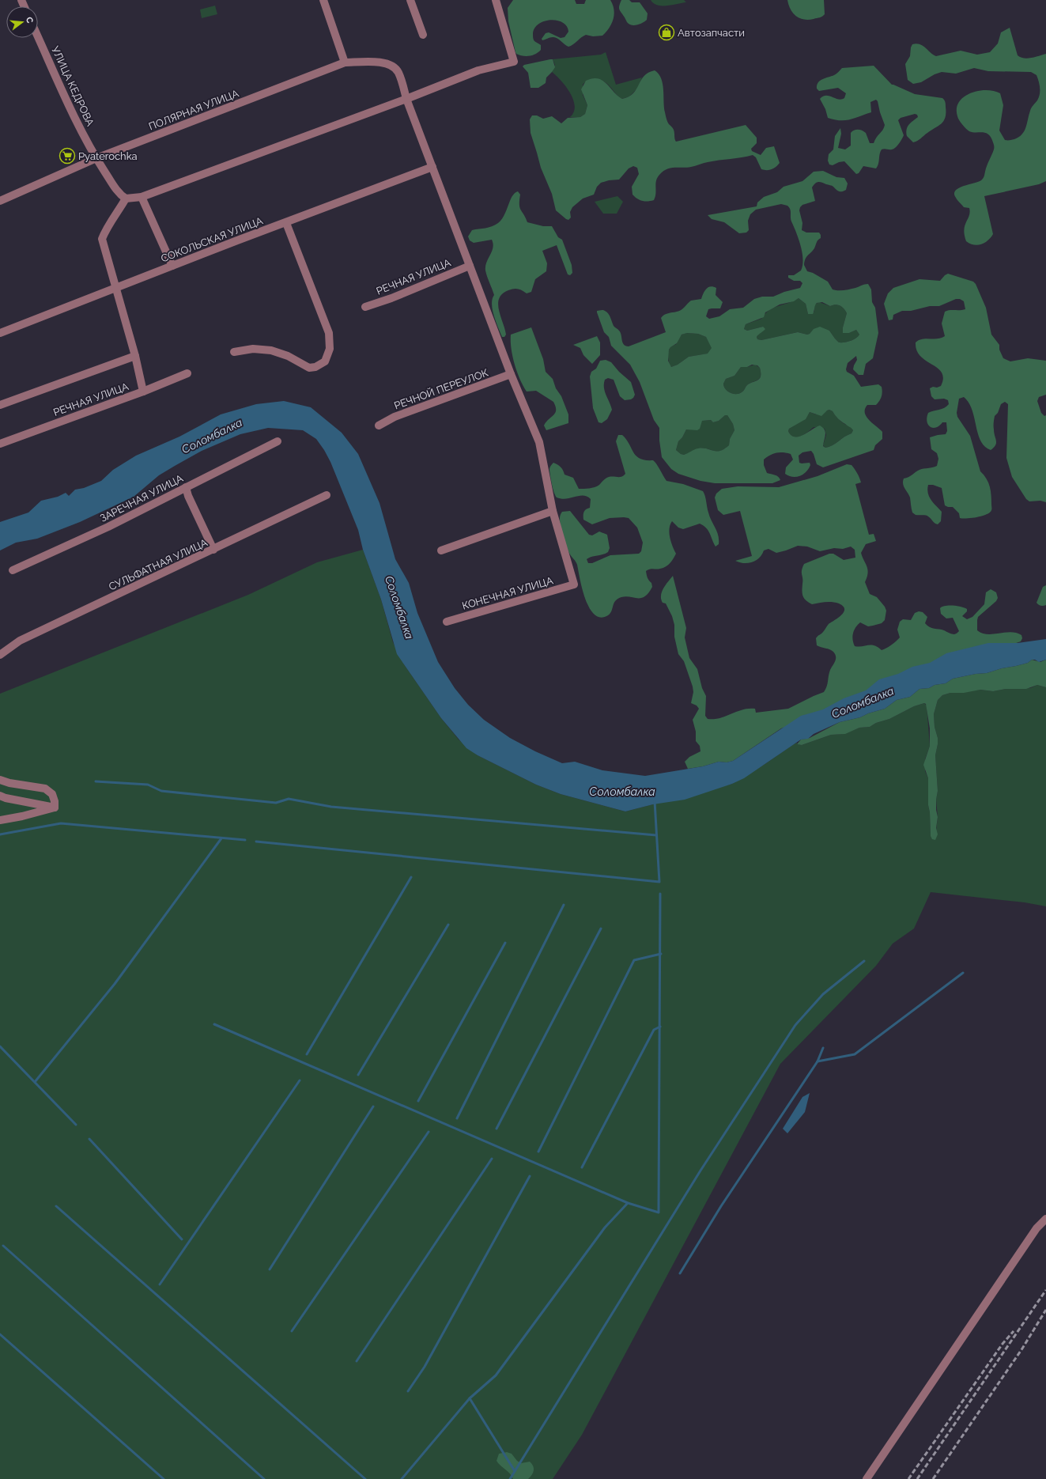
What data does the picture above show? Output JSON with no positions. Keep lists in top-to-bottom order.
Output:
{
  "streets": {
    "street": [
      "УЛИЦА КЕДРОВА",
      "ПОЛЯРНАЯ УЛИЦА",
      "СОКОЛЬСКАЯ УЛИЦА",
      "РЕЧНАЯ УЛИЦА",
      "РЕЧНОЙ ПЕРЕУЛОК",
      "ЗАРЕЧНАЯ УЛИЦА",
      "СУЛЬФАТНАЯ УЛИЦА",
      "КОНЕЧНАЯ УЛИЦА"
    ]
  },
  "crossings": [
    ["УЛИЦА КЕДРОВА", "ПОЛЯРНАЯ УЛИЦА"]
  ],
  "water": ["Соломбалка"],
  "places": {
    "shop": ["Автозапчасти"],
    "supermarket": ["Pyaterochka"]
  },
  "north": "right"
}
